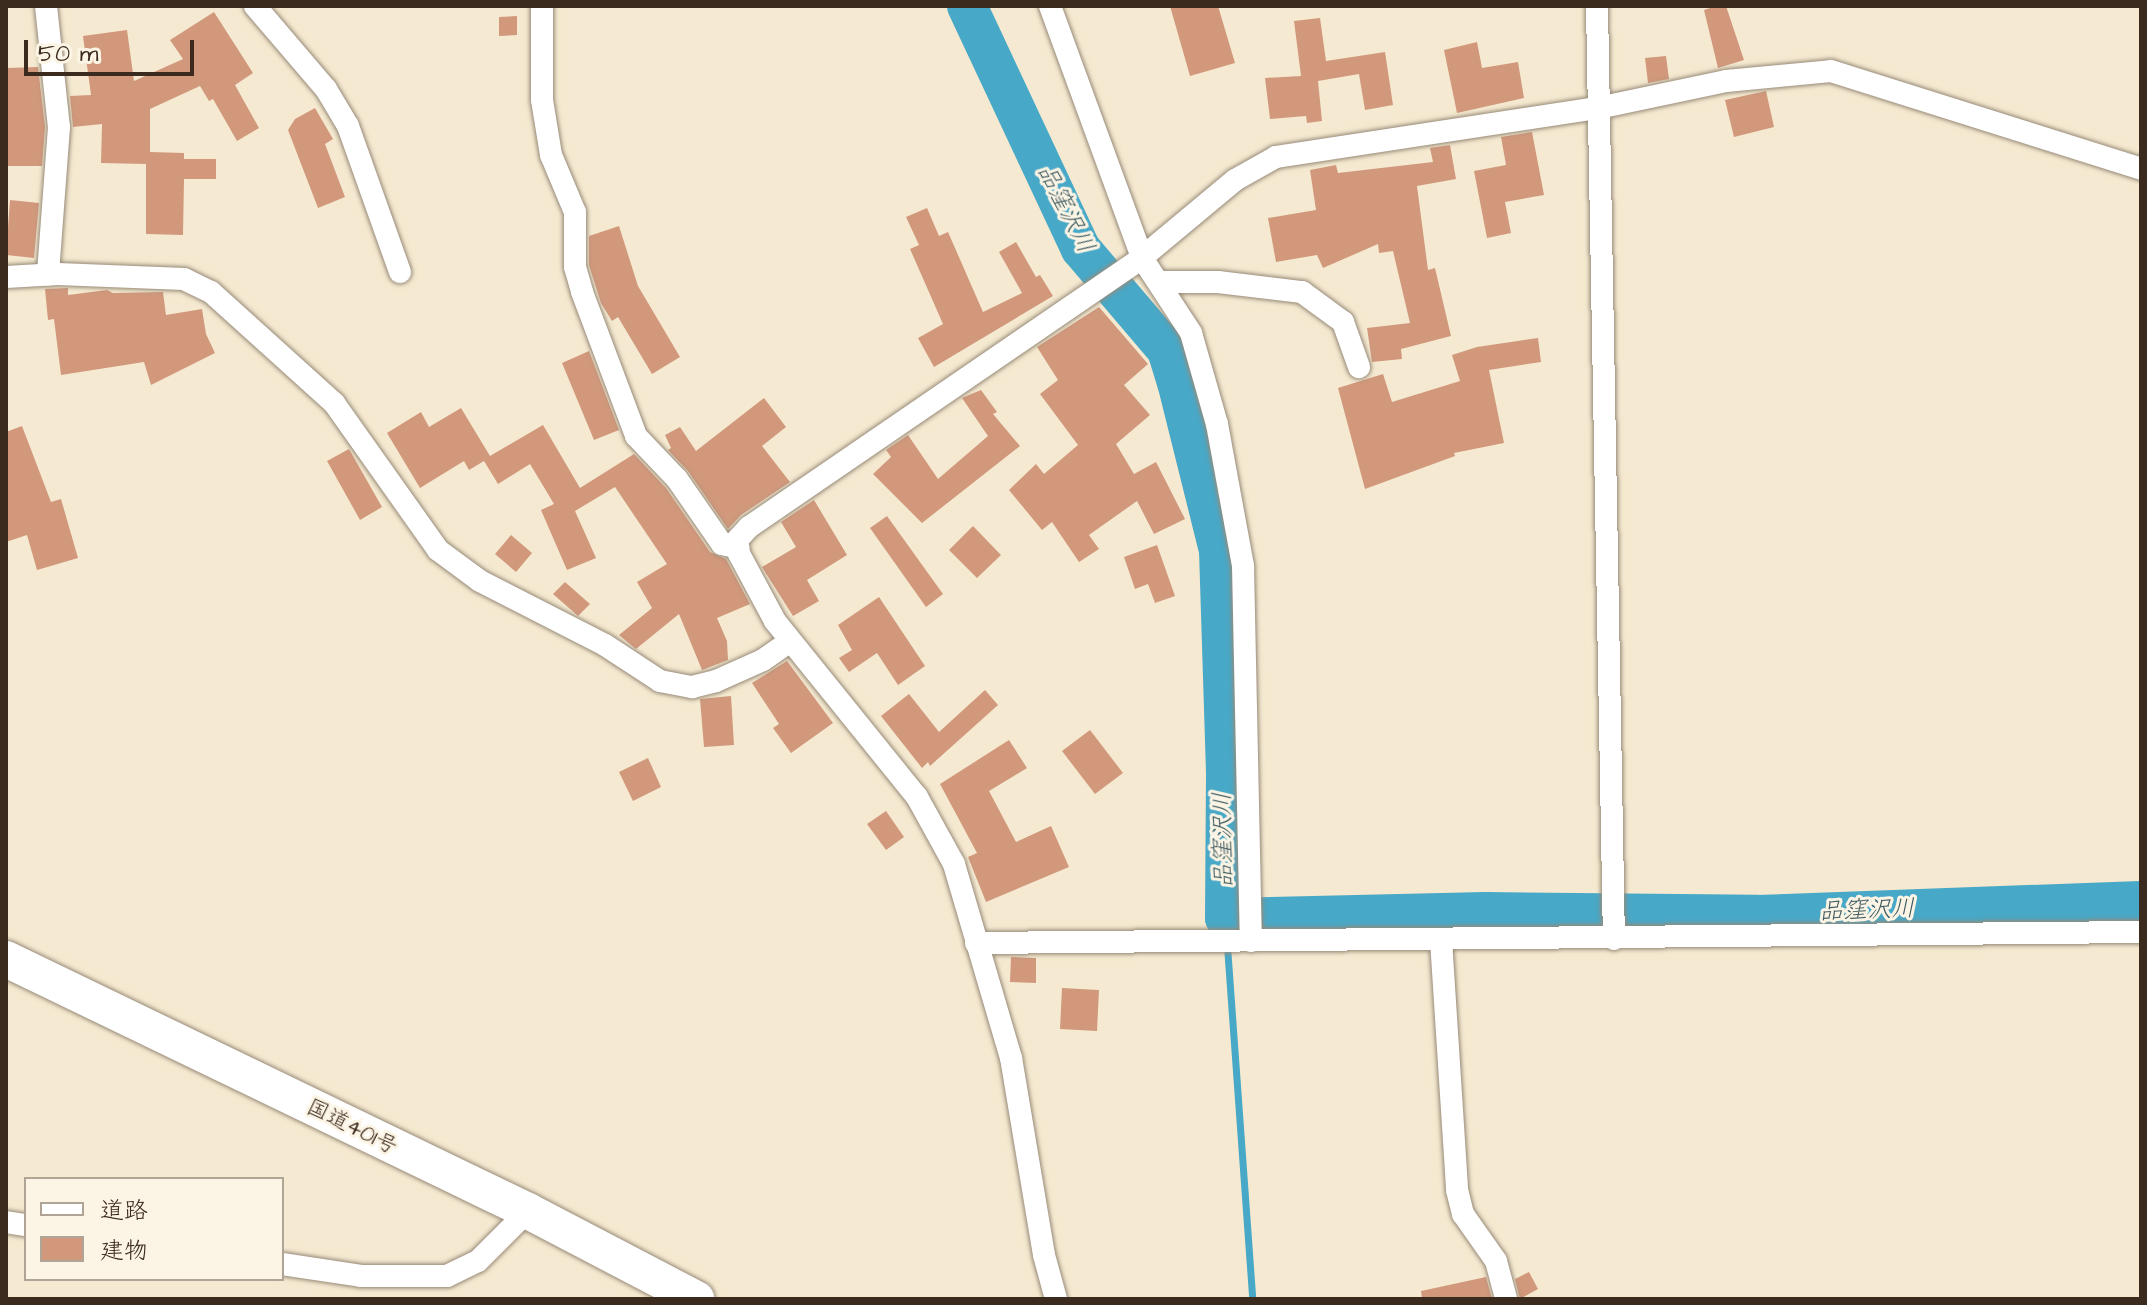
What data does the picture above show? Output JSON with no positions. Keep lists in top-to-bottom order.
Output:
{
  "streets": {
    "highway": ["国道401号"]
  },
  "water": ["品窪沢川"],
  "legend": ["道路", "建物"],
  "scale_bar": "50 m"
}
